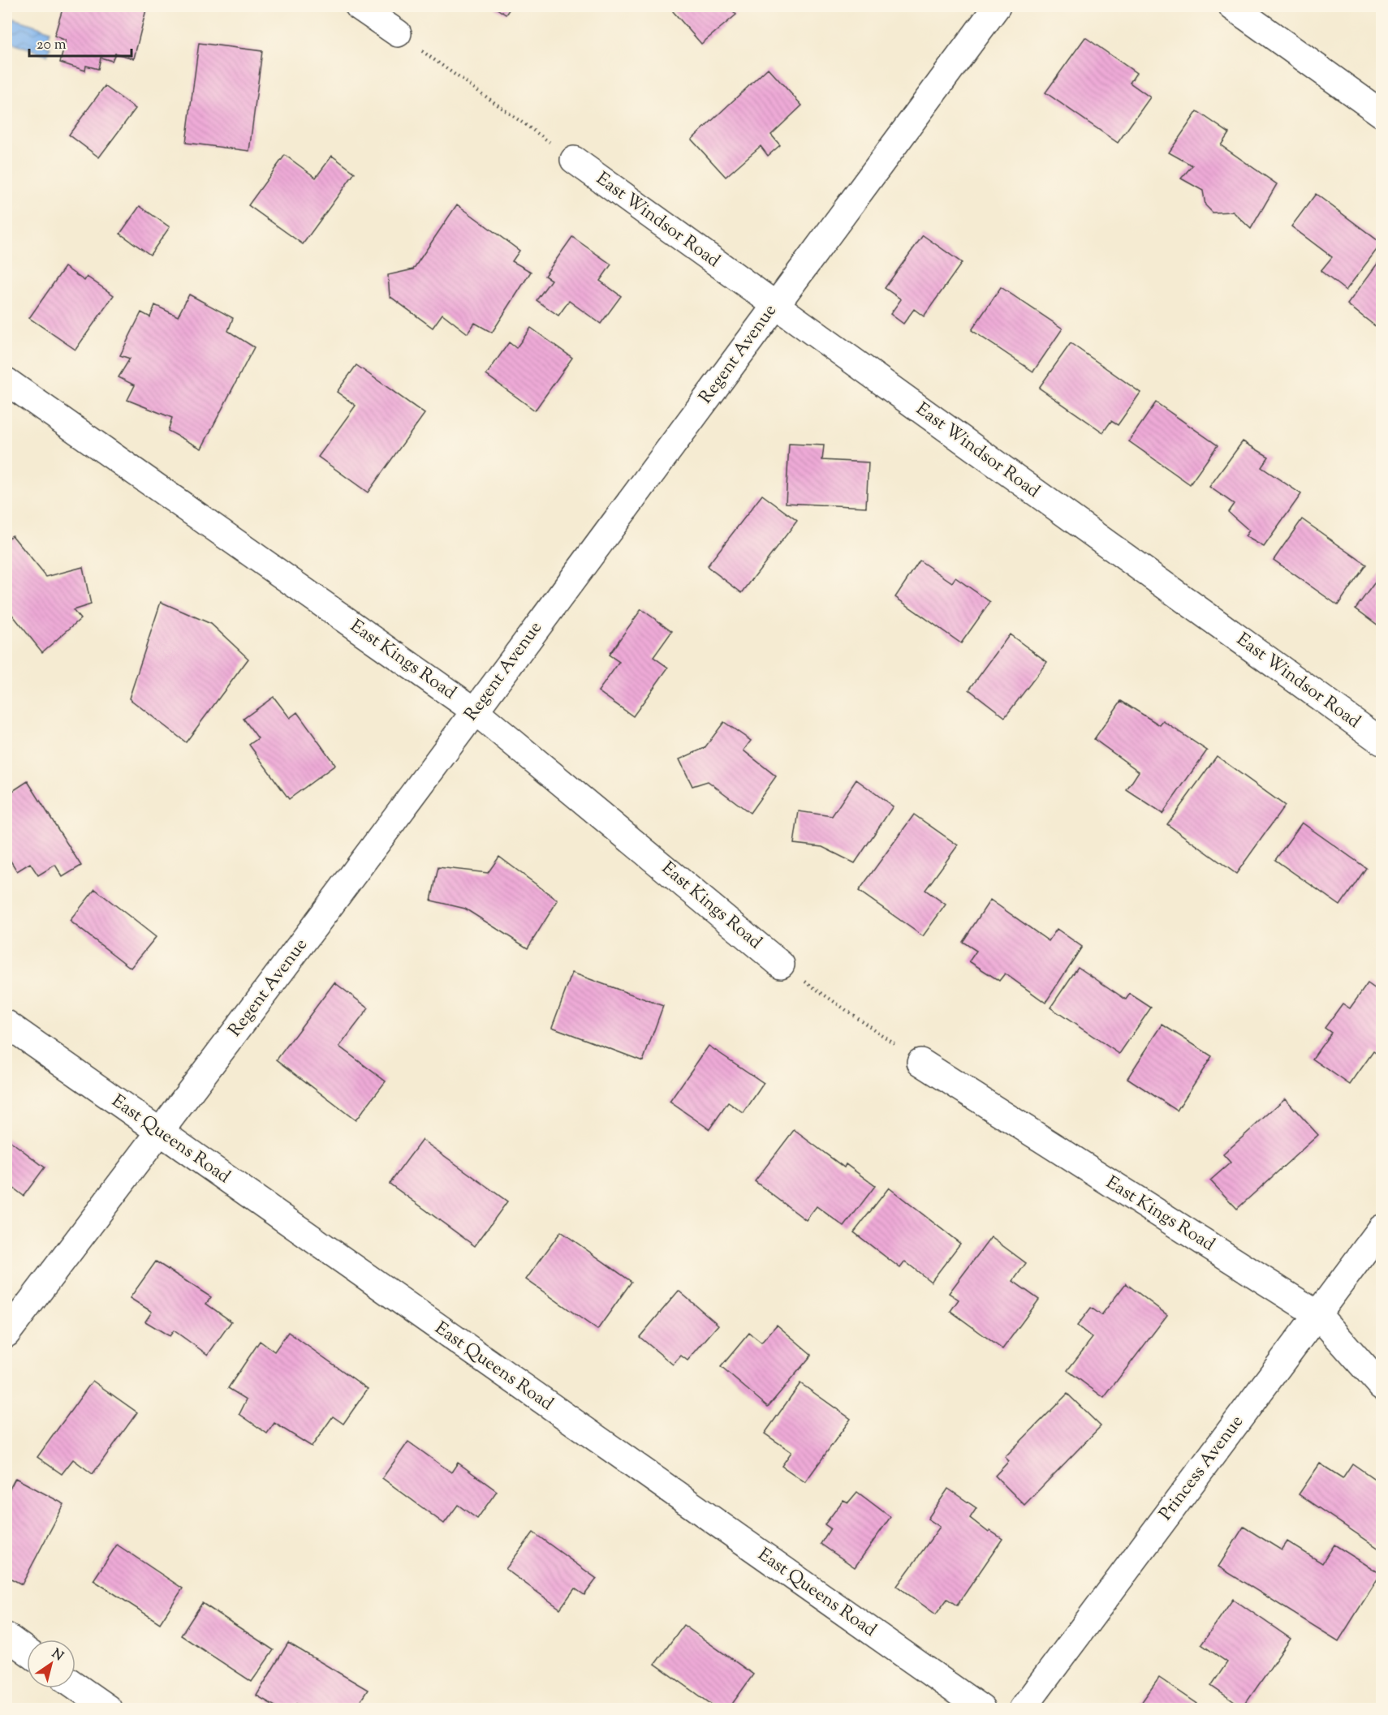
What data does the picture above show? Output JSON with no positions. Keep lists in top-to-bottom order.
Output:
{
  "streets": {
    "street": [
      "East Windsor Road",
      "Regent Avenue",
      "East Kings Road",
      "East Queens Road",
      "Princess Avenue"
    ]
  },
  "crossings": [
    ["East Windsor Road", "Regent Avenue"],
    ["Regent Avenue", "East Kings Road"],
    ["Regent Avenue", "East Queens Road"],
    ["East Kings Road", "Princess Avenue"]
  ],
  "scale_bar": "20 m",
  "north": "top right"
}
